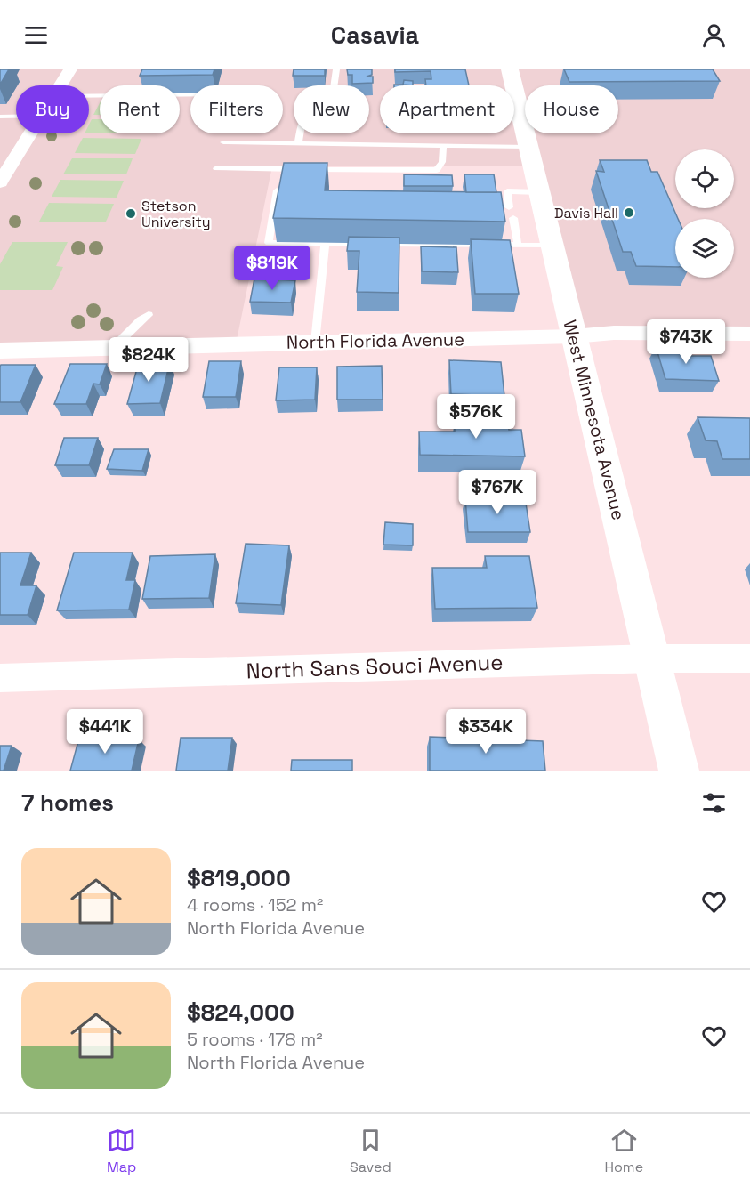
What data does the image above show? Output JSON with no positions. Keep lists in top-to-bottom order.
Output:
{
  "streets": {
    "street": ["North Florida Avenue", "West Minnesota Avenue", "North Sans Souci Avenue"]
  },
  "crossings": [
    ["North Florida Avenue", "West Minnesota Avenue"],
    ["West Minnesota Avenue", "North Sans Souci Avenue"]
  ],
  "places": ["Davis Hall", "Stetson University"],
  "page": {
    "header": "Casavia",
    "chip": [
      "Buy",
      "Rent",
      "Filters",
      "New",
      "Apartment",
      "House"
    ],
    "price": [
      "$819K",
      "$743K",
      "$824K",
      "$576K",
      "$767K",
      "$441K",
      "$334K"
    ],
    "heading": "7 homes",
    "list": [
      {
        "name": "$819,000",
        "note": "4 rooms · 152 m² · North Florida Avenue"
      },
      {
        "name": "$824,000",
        "note": "5 rooms · 178 m² · North Florida Avenue"
      }
    ],
    "tabs": ["Map", "Saved", "Home"]
  }
}
